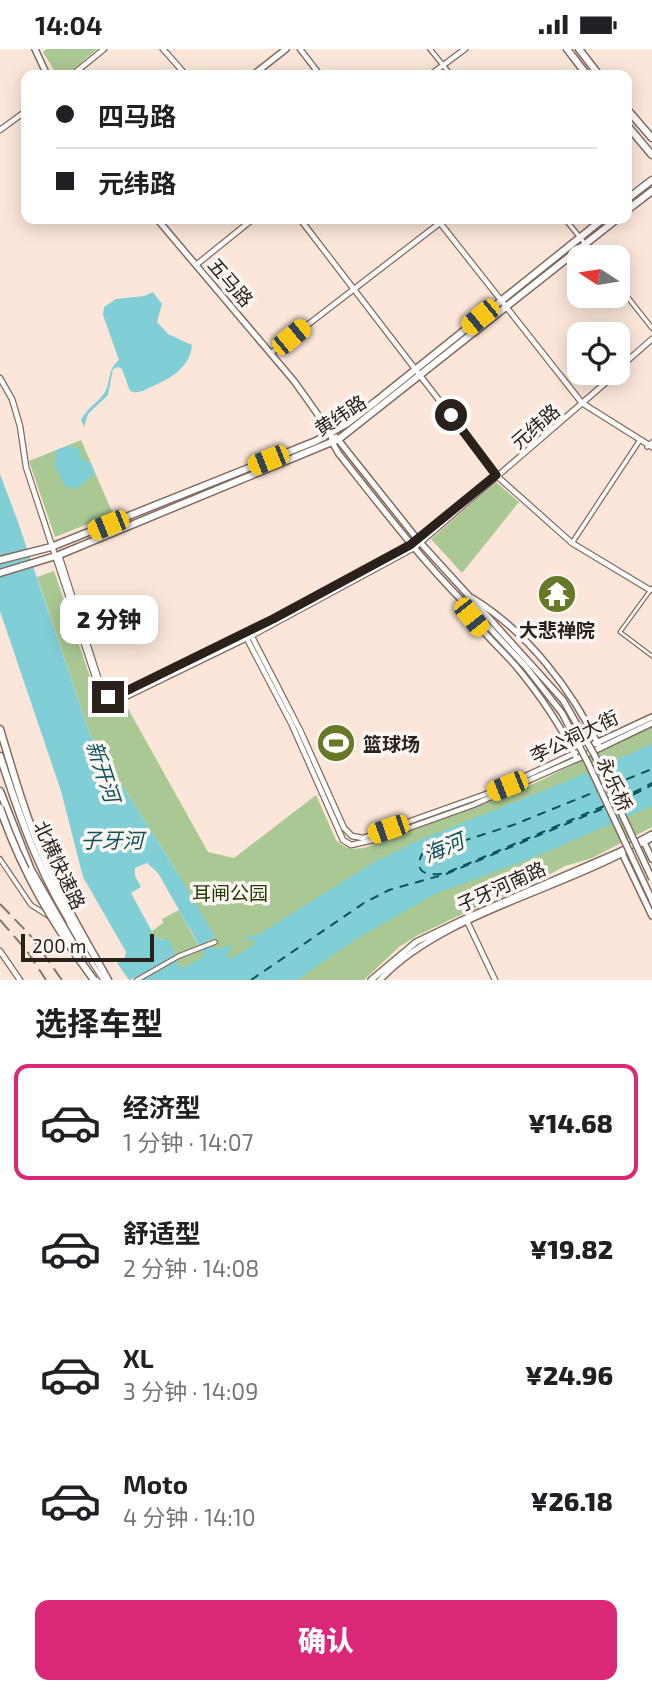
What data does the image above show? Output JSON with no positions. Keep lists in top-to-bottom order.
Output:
{
  "streets": {
    "main road": [
      "五马路",
      "黄纬路",
      "李公祠大街",
      "永乐桥",
      "北横快速路",
      "子牙河南路"
    ],
    "street": ["元纬路"]
  },
  "crossings": [
    ["五马路", "黄纬路"],
    ["黄纬路", "元纬路"],
    ["元纬路", "李公祠大街"]
  ],
  "water": ["新开河", "子牙河", "海河"],
  "parks": ["耳闸公园"],
  "places": {
    "temple": ["大悲禅院"],
    "sports": ["篮球场"]
  },
  "scale_bar": "200 m",
  "north": "left",
  "page": {
    "status": "14:04",
    "banner": ["四马路", "元纬路"],
    "bubble": "2 分钟",
    "scale": "200 m",
    "heading": "选择车型",
    "list": [
      {
        "name": "经济型",
        "note": "1 分钟 · 14:07",
        "value": "¥14.68"
      },
      {
        "name": "舒适型",
        "note": "2 分钟 · 14:08",
        "value": "¥19.82"
      },
      {
        "name": "XL",
        "note": "3 分钟 · 14:09",
        "value": "¥24.96"
      },
      {
        "name": "Moto",
        "note": "4 分钟 · 14:10",
        "value": "¥26.18"
      }
    ],
    "buttons": "确认"
  }
}
